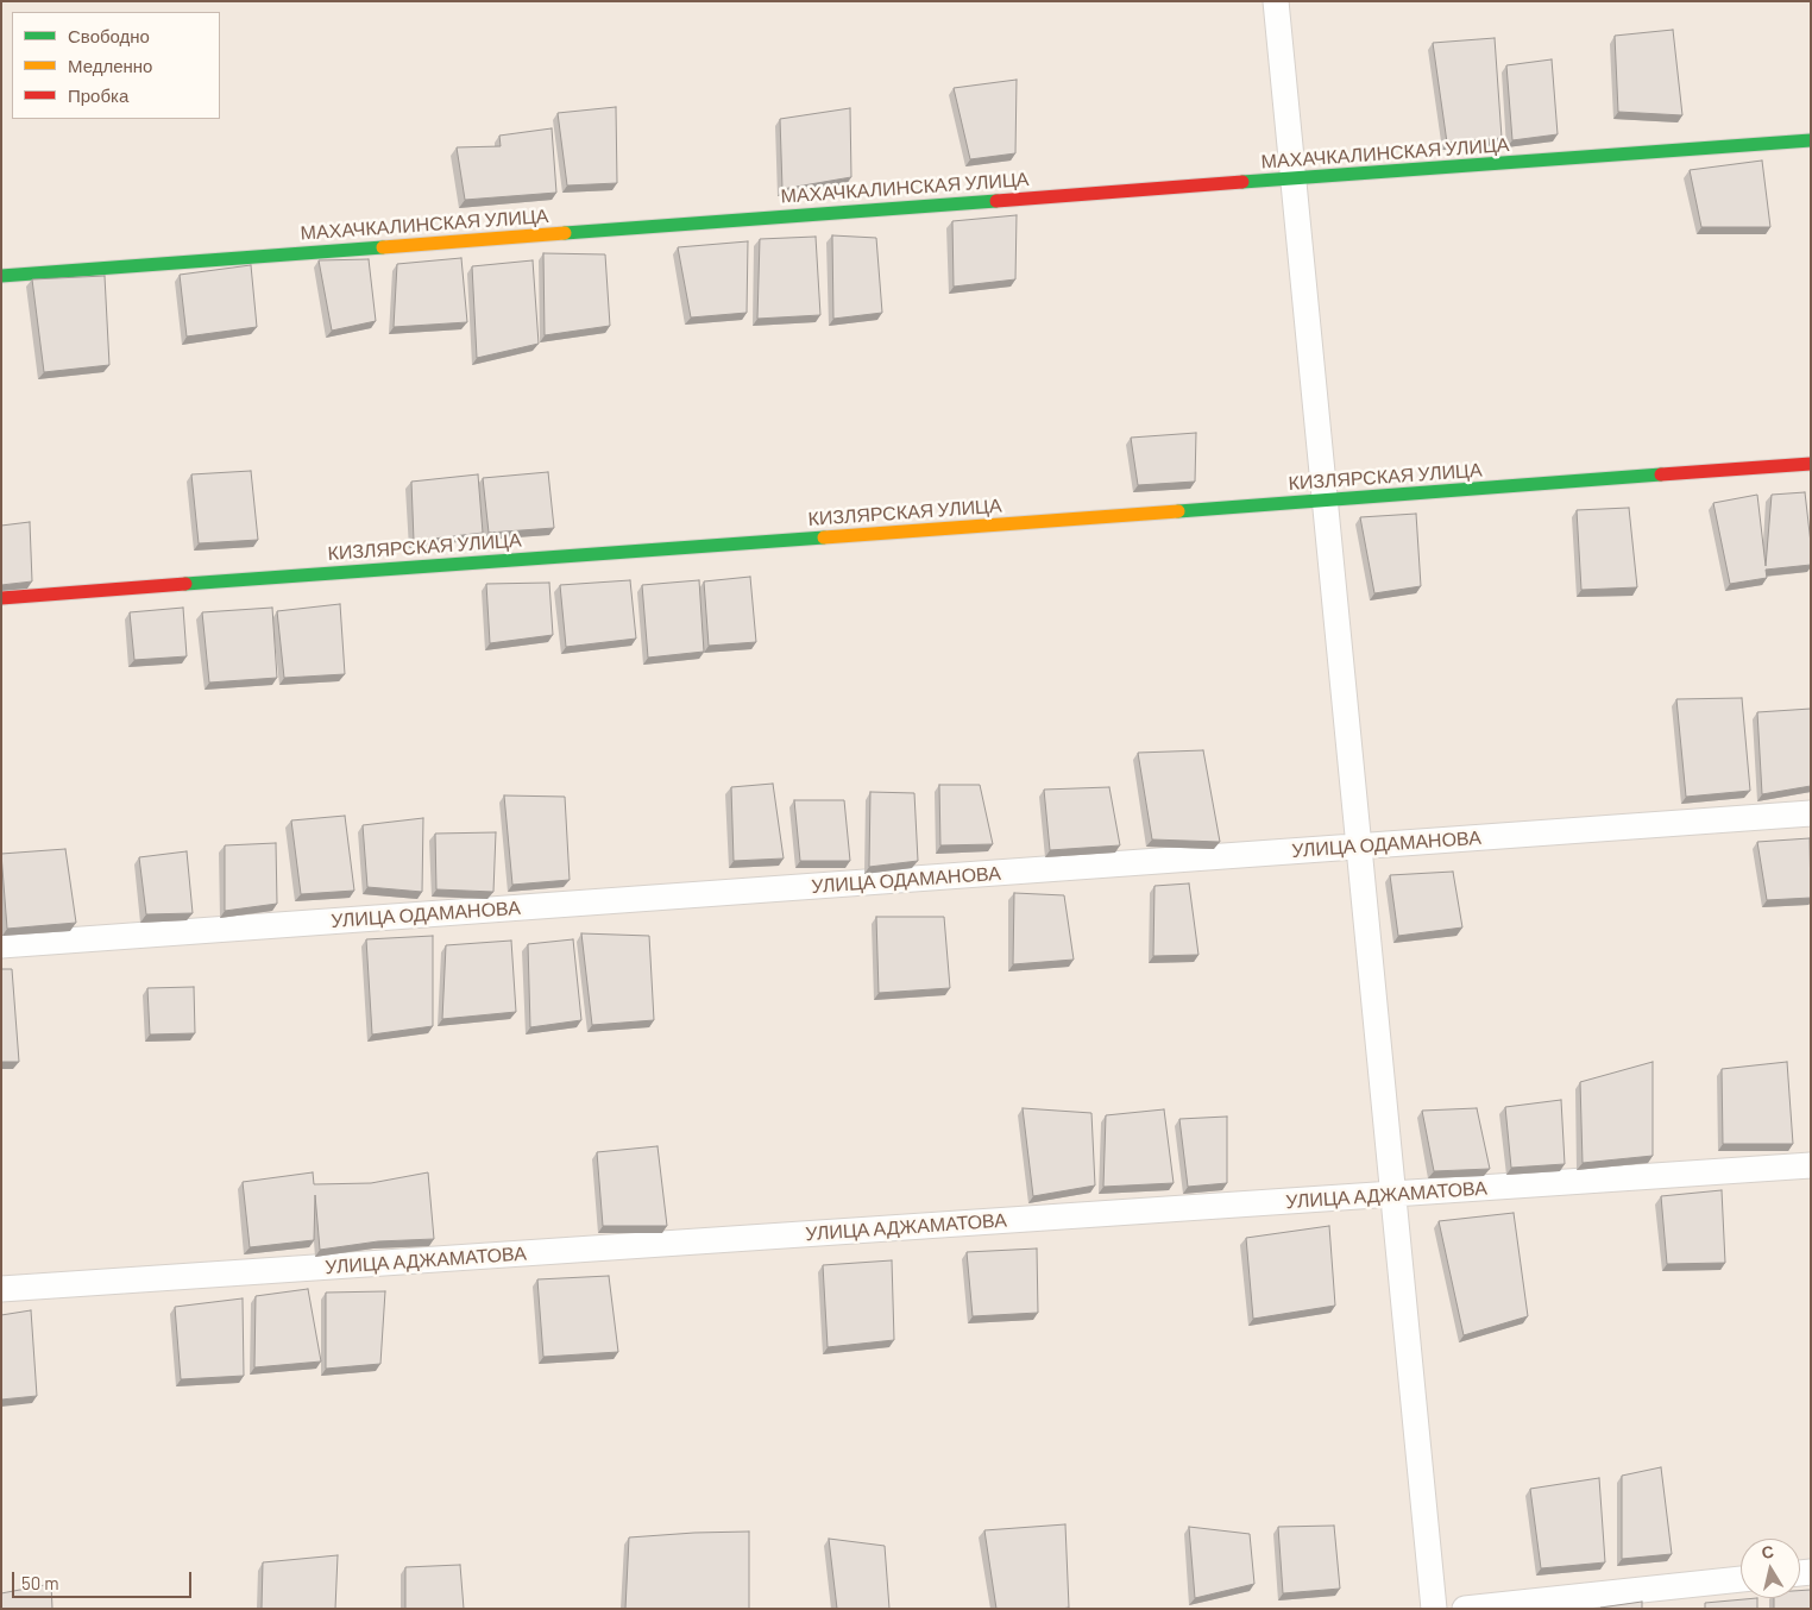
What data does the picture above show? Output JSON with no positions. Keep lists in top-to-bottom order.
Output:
{
  "streets": {
    "street": [
      "МАХАЧКАЛИНСКАЯ УЛИЦА",
      "КИЗЛЯРСКАЯ УЛИЦА",
      "УЛИЦА ОДАМАНОВА",
      "УЛИЦА АДЖАМАТОВА"
    ]
  },
  "legend": ["Свободно", "Медленно", "Пробка"],
  "scale_bar": "50 m",
  "north": "top"
}
